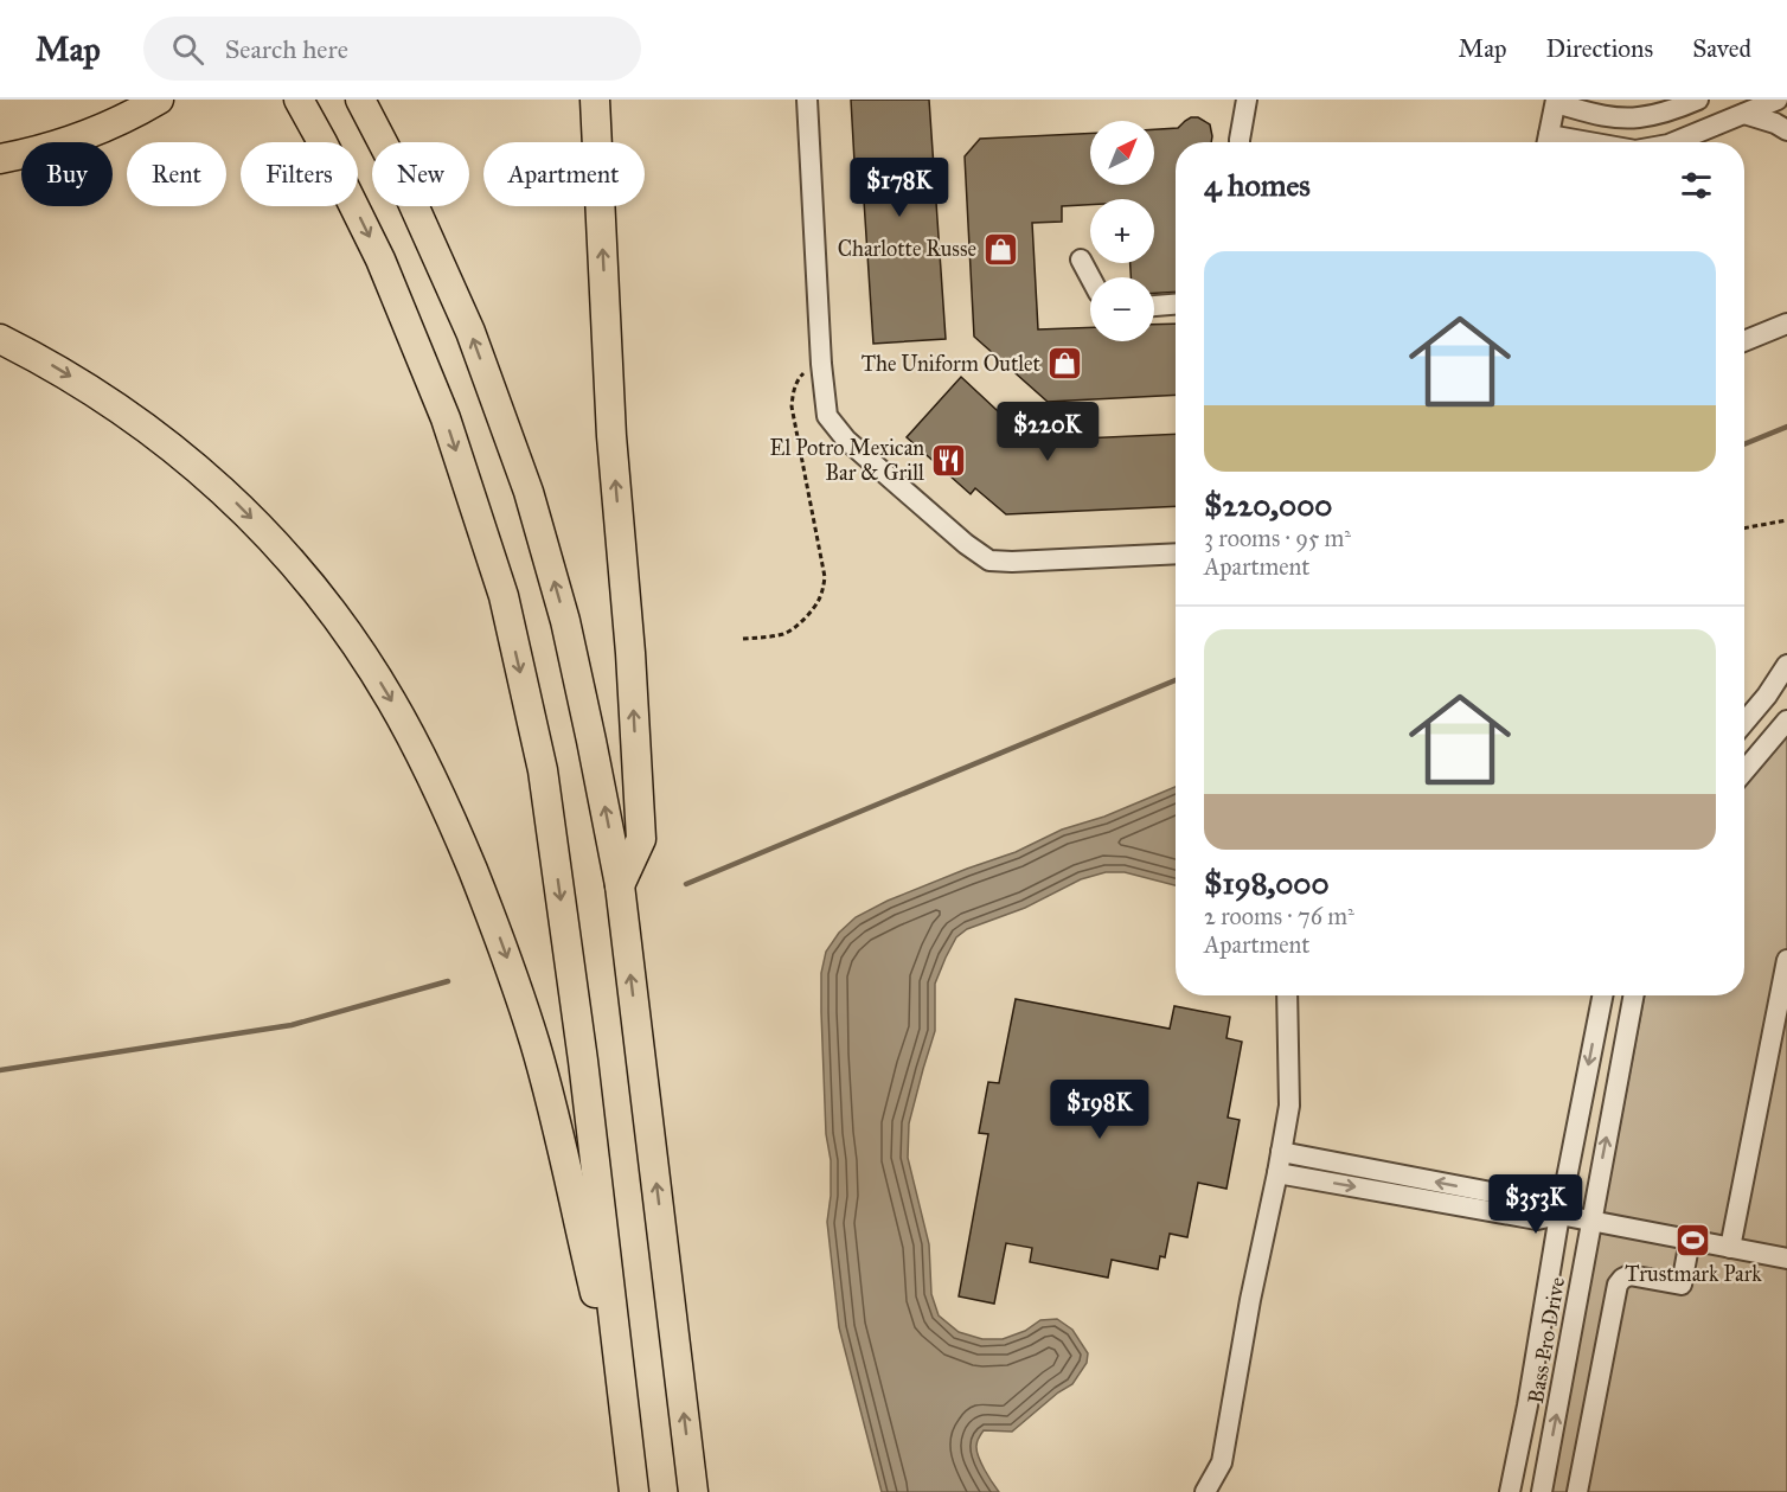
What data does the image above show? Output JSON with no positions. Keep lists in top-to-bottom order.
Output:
{
  "streets": {
    "street": ["Bass Pro Drive"]
  },
  "places": {
    "shop": ["Charlotte Russe", "The Uniform Outlet"],
    "restaurant": ["El Potro Mexican Bar & Grill"],
    "sports": ["Trustmark Park"]
  },
  "north": "top right",
  "page": {
    "header": "Map",
    "search": "Search here",
    "nav": ["Map", "Directions", "Saved"],
    "map_buttons": ["+", "−"],
    "chip": [
      "Buy",
      "Rent",
      "Filters",
      "New",
      "Apartment"
    ],
    "heading": "4 homes",
    "price": [
      "$178K",
      "$220K",
      "$198K",
      "$353K"
    ],
    "list": [
      {
        "name": "$220,000",
        "note": "3 rooms · 95 m² · Apartment"
      },
      {
        "name": "$198,000",
        "note": "2 rooms · 76 m² · Apartment"
      }
    ]
  }
}
